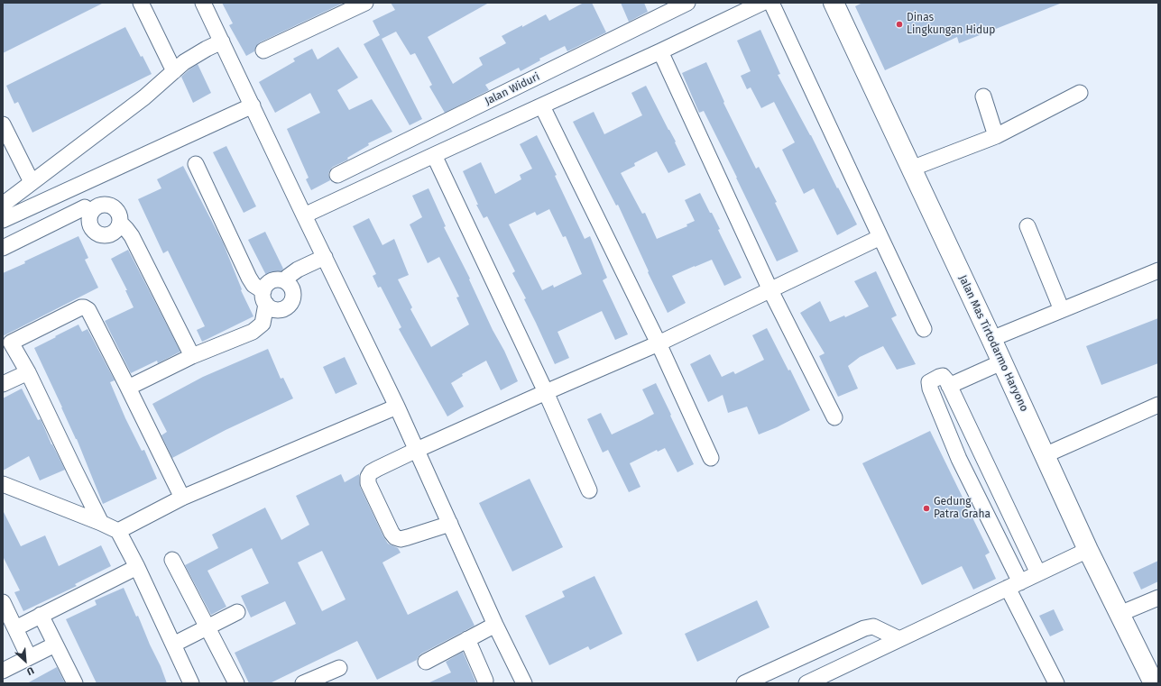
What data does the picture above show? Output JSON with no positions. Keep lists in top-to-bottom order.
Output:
{
  "streets": {
    "highway": ["Jalan Mas Tirtodarmo Haryono"],
    "street": ["Jalan Widuri"]
  },
  "places": ["Dinas Lingkungan Hidup", "Gedung Patra Graha"],
  "north": "bottom right"
}
